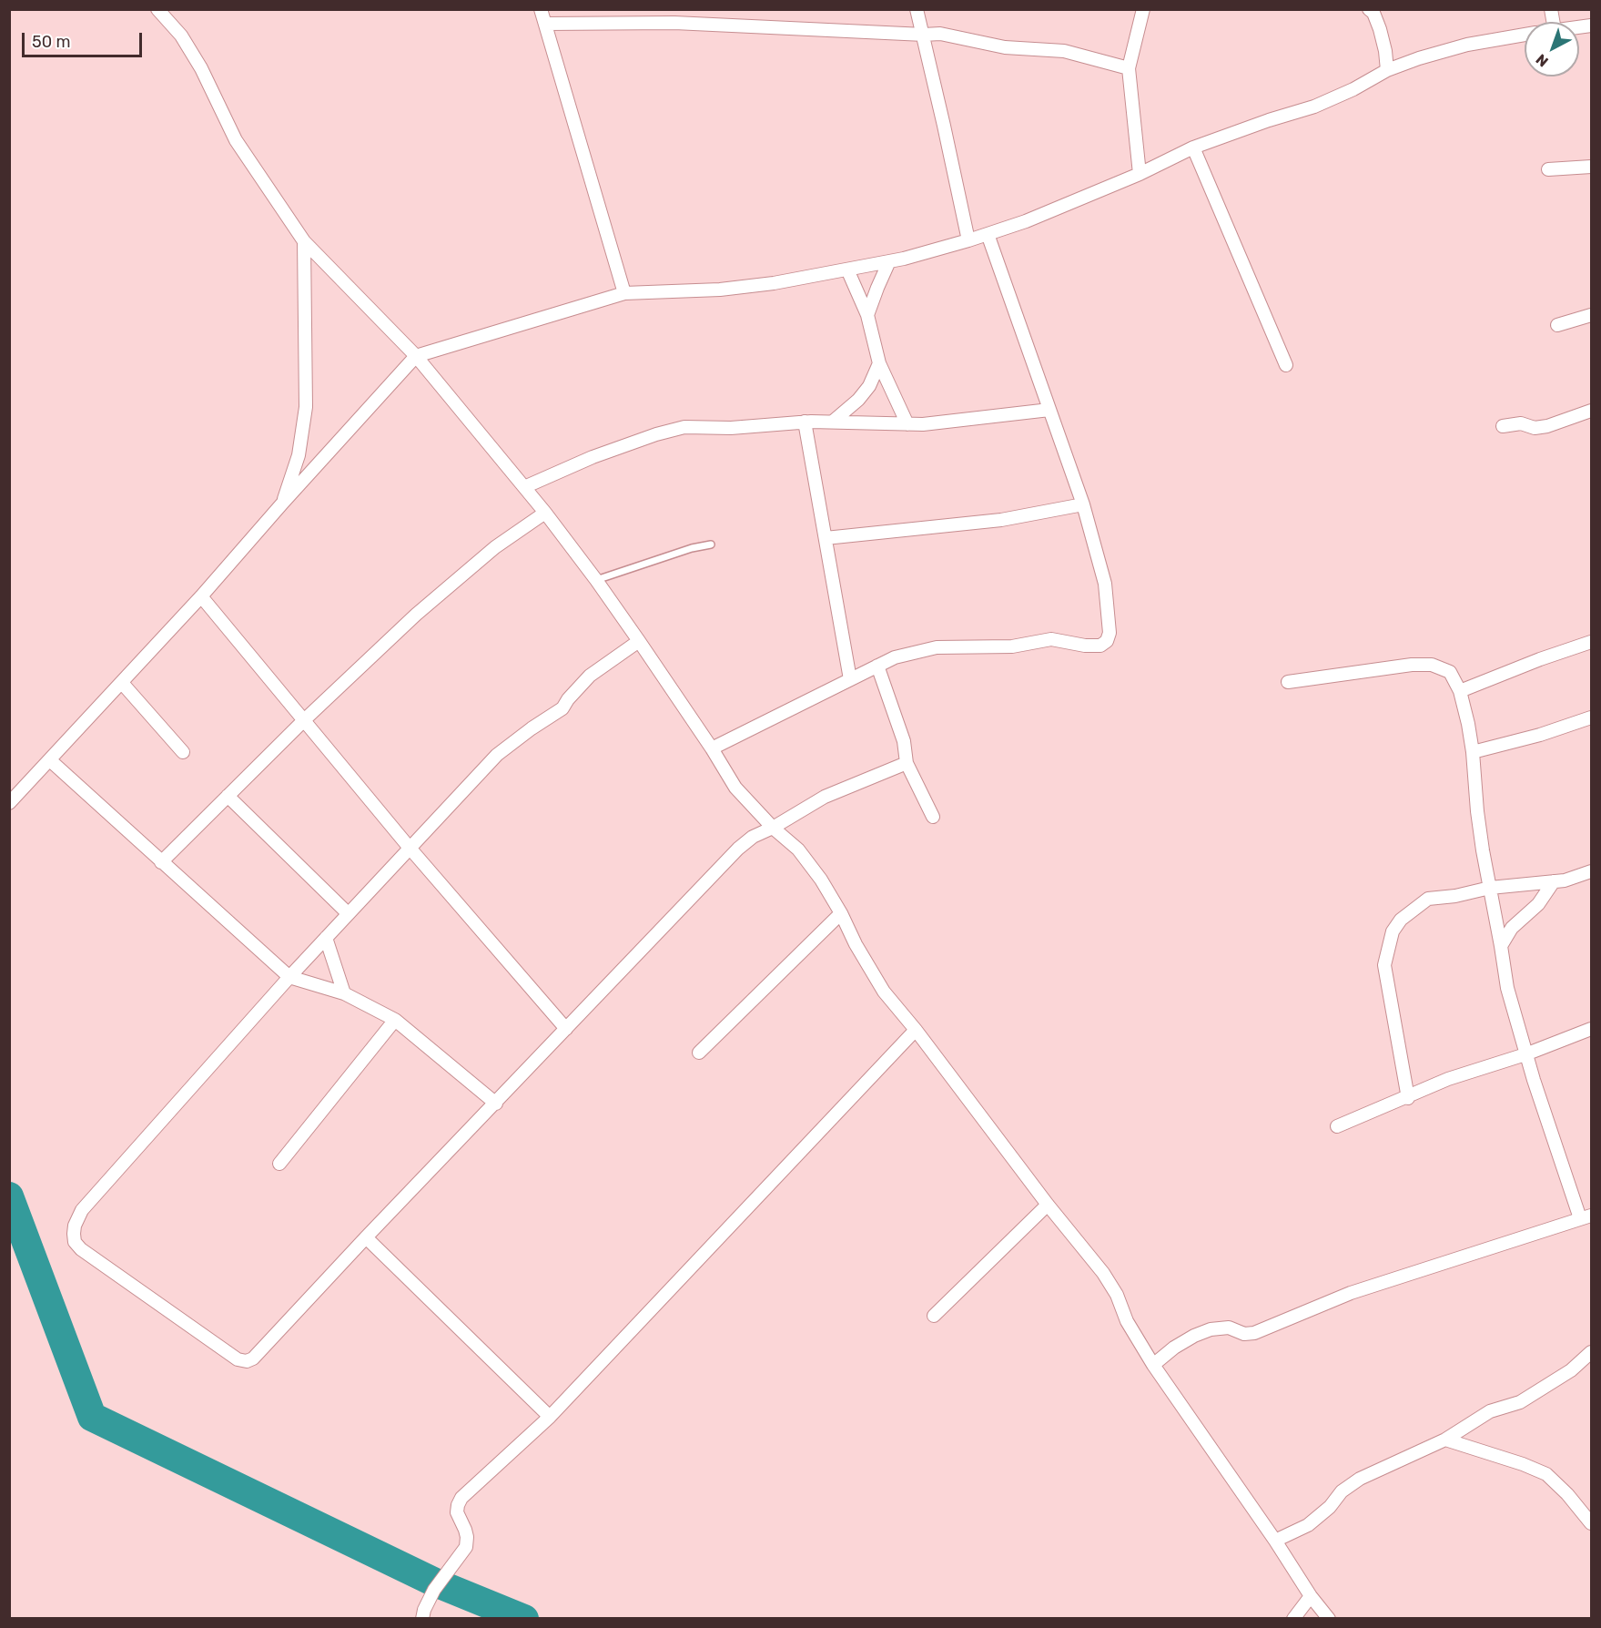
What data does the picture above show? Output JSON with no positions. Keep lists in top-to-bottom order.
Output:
{
  "scale_bar": "50 m",
  "north": "bottom left"
}
